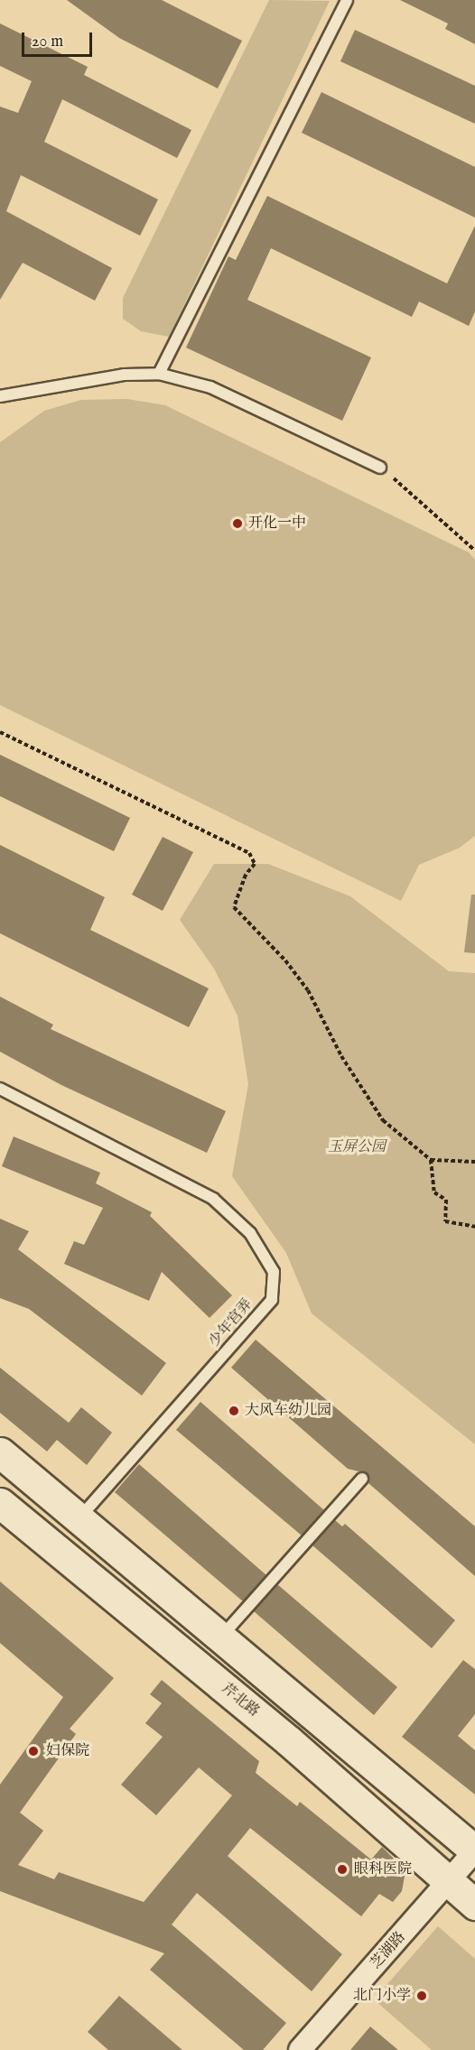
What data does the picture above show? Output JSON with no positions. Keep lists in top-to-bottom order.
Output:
{
  "streets": {
    "main road": ["芹北路"],
    "street": ["芝湖路"],
    "lane": ["少年宫弄"]
  },
  "crossings": [
    ["芹北路", "芝湖路"]
  ],
  "parks": ["玉屏公园"],
  "places": [
    "开化一中",
    "大风车幼儿园",
    "妇保院",
    "眼科医院",
    "北门小学"
  ],
  "scale_bar": "20 m"
}
